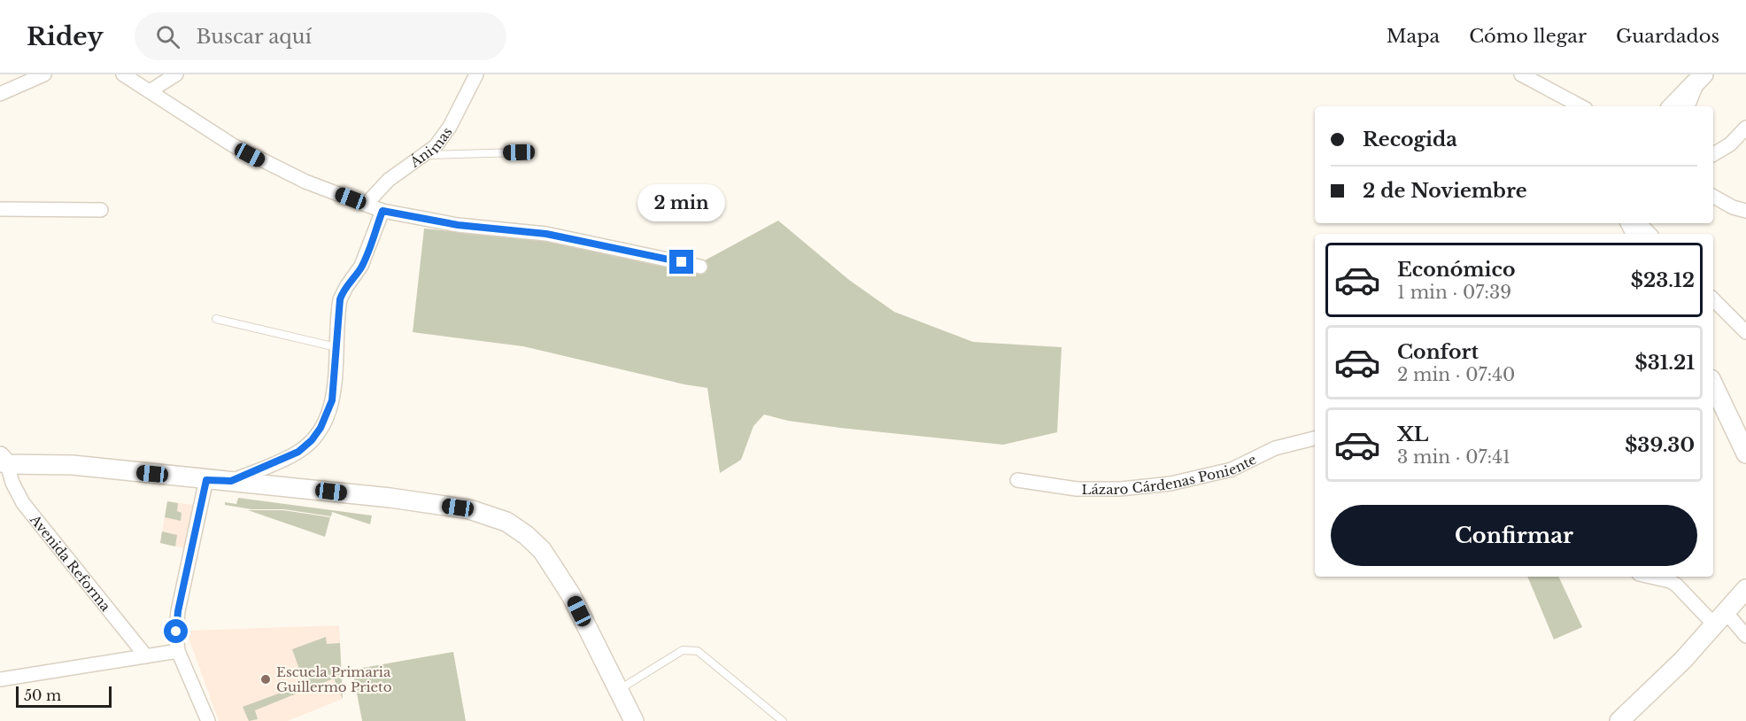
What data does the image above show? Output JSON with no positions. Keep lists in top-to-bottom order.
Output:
{
  "streets": {
    "street": ["Ánimas", "Lázaro Cárdenas Poniente", "Avenida Reforma"]
  },
  "places": ["Escuela Primaria Guillermo Prieto"],
  "scale_bar": "50 m",
  "page": {
    "header": "Ridey",
    "search": "Buscar aquí",
    "nav": ["Mapa", "Cómo llegar", "Guardados"],
    "banner": ["Recogida", "2 de Noviembre"],
    "bubble": "2 min",
    "list": [
      {
        "name": "Económico",
        "note": "1 min · 07:39",
        "value": "$23.12"
      },
      {
        "name": "Confort",
        "note": "2 min · 07:40",
        "value": "$31.21"
      },
      {
        "name": "XL",
        "note": "3 min · 07:41",
        "value": "$39.30"
      }
    ],
    "buttons": "Confirmar",
    "scale": "50 m"
  }
}
